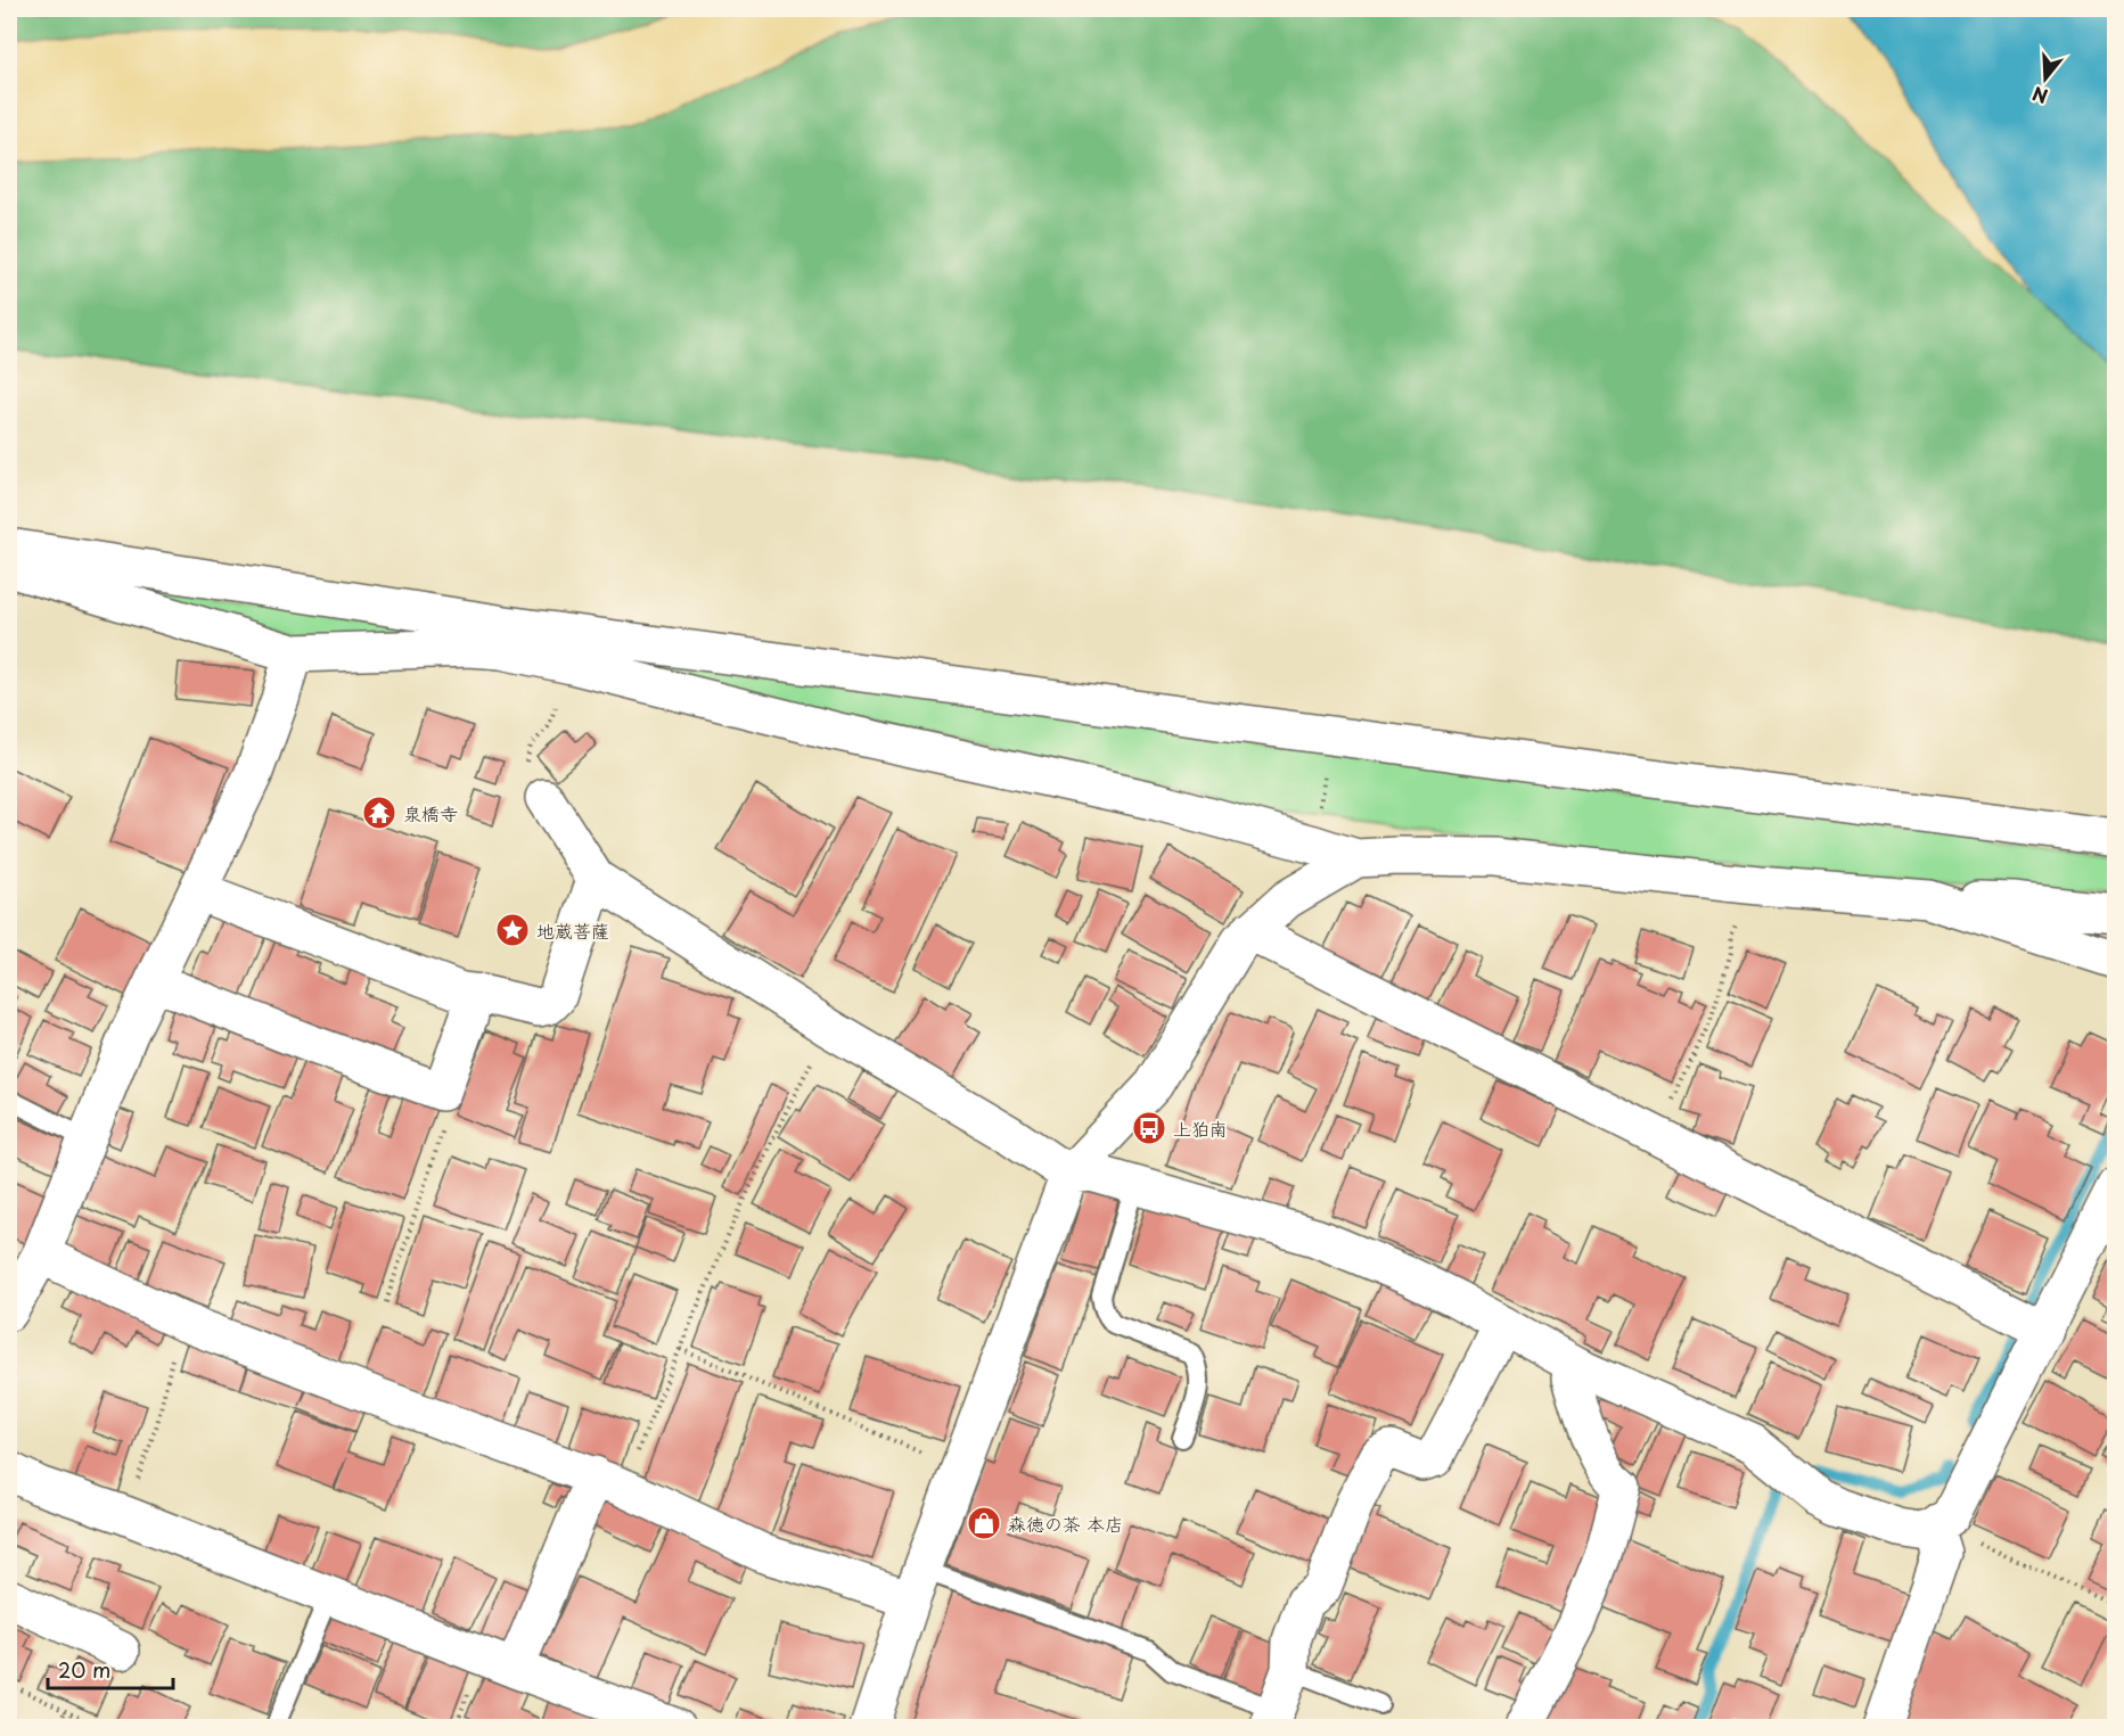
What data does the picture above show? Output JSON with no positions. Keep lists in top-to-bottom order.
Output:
{
  "places": {
    "temple": ["泉橋寺"],
    "place": ["地蔵菩薩"],
    "bus stop": ["上狛南"],
    "shop": ["森徳の茶 本店"]
  },
  "scale_bar": "20 m",
  "north": "bottom"
}
